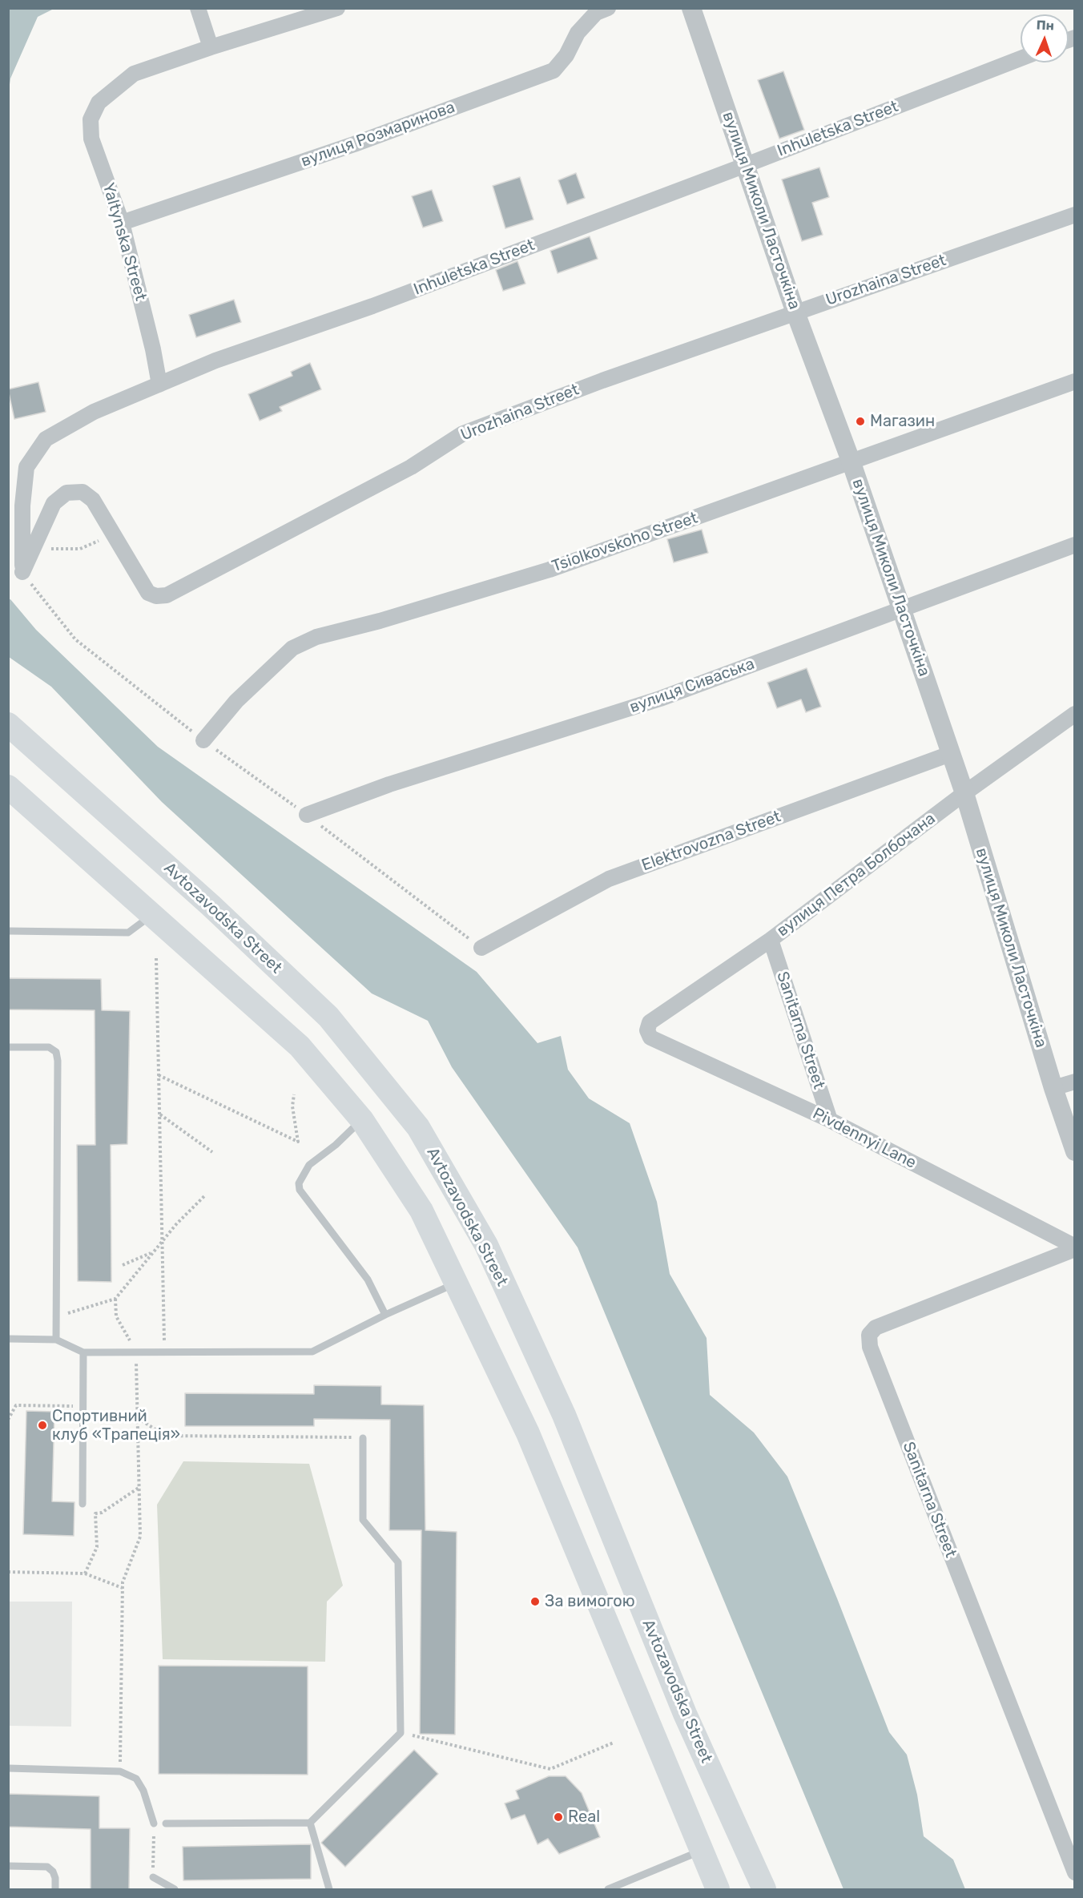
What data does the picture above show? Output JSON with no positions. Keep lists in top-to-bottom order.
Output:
{
  "streets": {
    "main road": ["Avtozavodska Street"],
    "street": [
      "Inhuletska Street",
      "вулиця Розмаринова",
      "вулиця Миколи Ласточкіна",
      "Yaltynska Street",
      "Urozhaina Street",
      "Tsiolkovskoho Street",
      "вулиця Сиваська",
      "Elektrovozna Street",
      "вулиця Петра Болбочана",
      "Sanitarna Street",
      "Pivdennyi Lane"
    ]
  },
  "crossings": [
    ["Inhuletska Street", "вулиця Миколи Ласточкіна"],
    ["Inhuletska Street", "Yaltynska Street"],
    ["Inhuletska Street", "Urozhaina Street"],
    ["вулиця Розмаринова", "Yaltynska Street"],
    ["вулиця Миколи Ласточкіна", "Urozhaina Street"],
    ["вулиця Миколи Ласточкіна", "Tsiolkovskoho Street"],
    ["вулиця Миколи Ласточкіна", "вулиця Сиваська"],
    ["вулиця Миколи Ласточкіна", "Elektrovozna Street"],
    ["вулиця Миколи Ласточкіна", "вулиця Петра Болбочана"],
    ["вулиця Петра Болбочана", "Sanitarna Street"],
    ["вулиця Петра Болбочана", "Pivdennyi Lane"],
    ["Sanitarna Street", "Pivdennyi Lane"]
  ],
  "places": [
    "Магазин",
    "Спортивний клуб «Трапеція»",
    "За вимогою",
    "Real"
  ],
  "north": "top"
}
